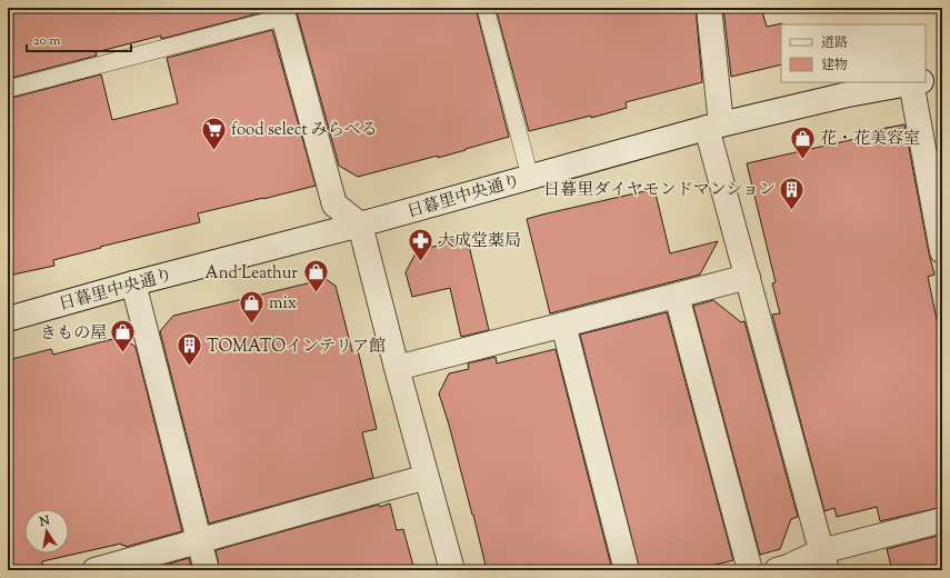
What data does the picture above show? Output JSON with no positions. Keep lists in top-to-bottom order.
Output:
{
  "streets": {
    "street": ["日暮里中央通り"]
  },
  "places": {
    "supermarket": ["food select みらべる"],
    "shop": [
      "花・花美容室",
      "And Leathur",
      "mix",
      "きもの屋"
    ],
    "building": ["日暮里ダイヤモンドマンション", "TOMATOインテリア館"],
    "pharmacy": ["大成堂薬局"]
  },
  "legend": ["道路", "建物"],
  "scale_bar": "20 m",
  "north": "top"
}
